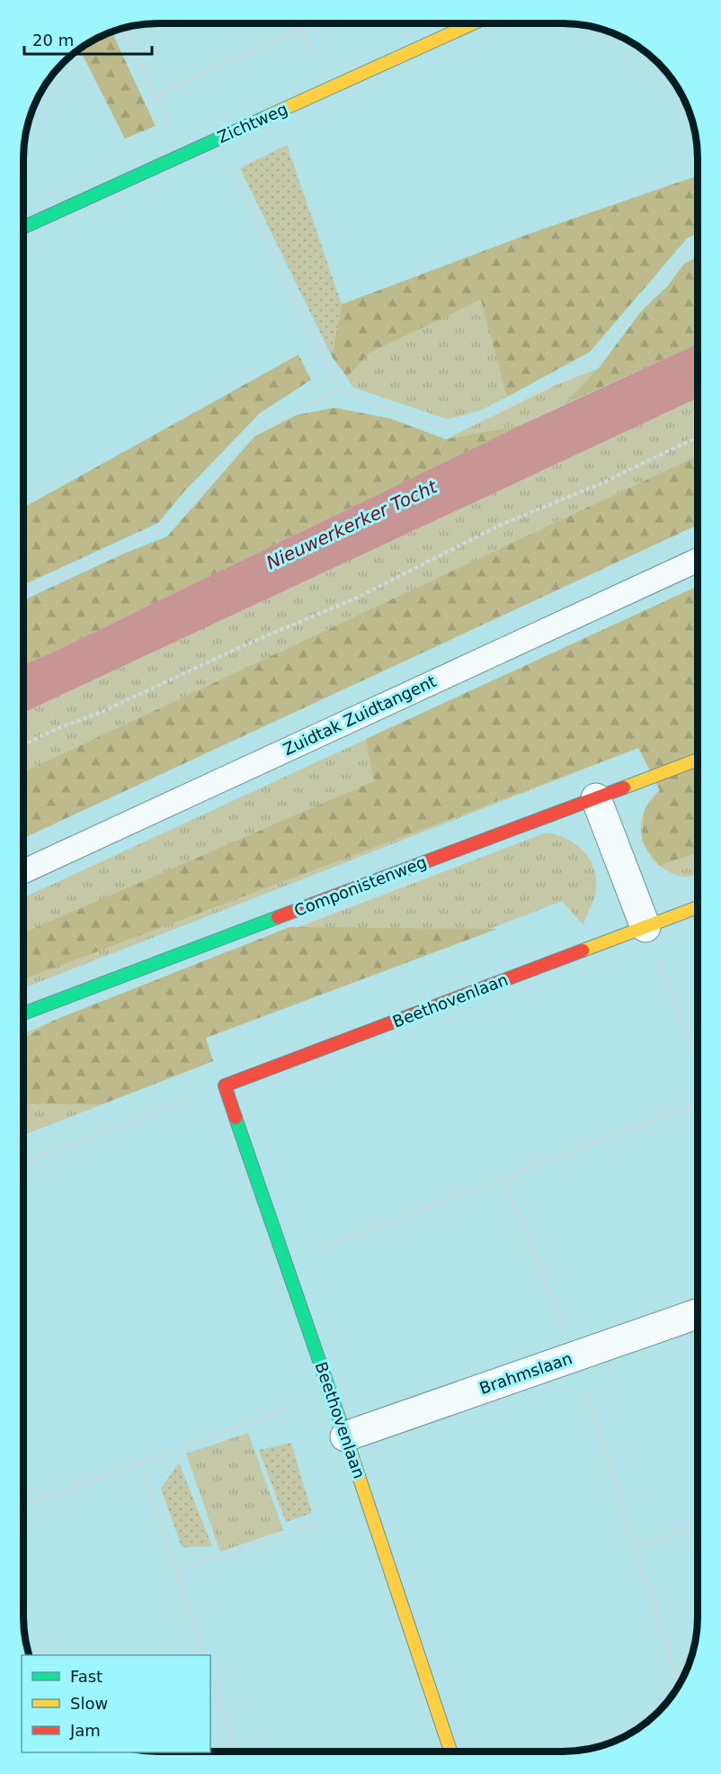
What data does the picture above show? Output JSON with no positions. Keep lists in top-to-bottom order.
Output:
{
  "streets": {
    "street": [
      "Zichtweg",
      "Componistenweg",
      "Beethovenlaan",
      "Brahmslaan"
    ],
    "lane": ["Zuidtak Zuidtangent"]
  },
  "crossings": [
    ["Beethovenlaan", "Brahmslaan"]
  ],
  "water": ["Nieuwerkerker Tocht"],
  "legend": ["Fast", "Slow", "Jam"],
  "scale_bar": "20 m"
}
